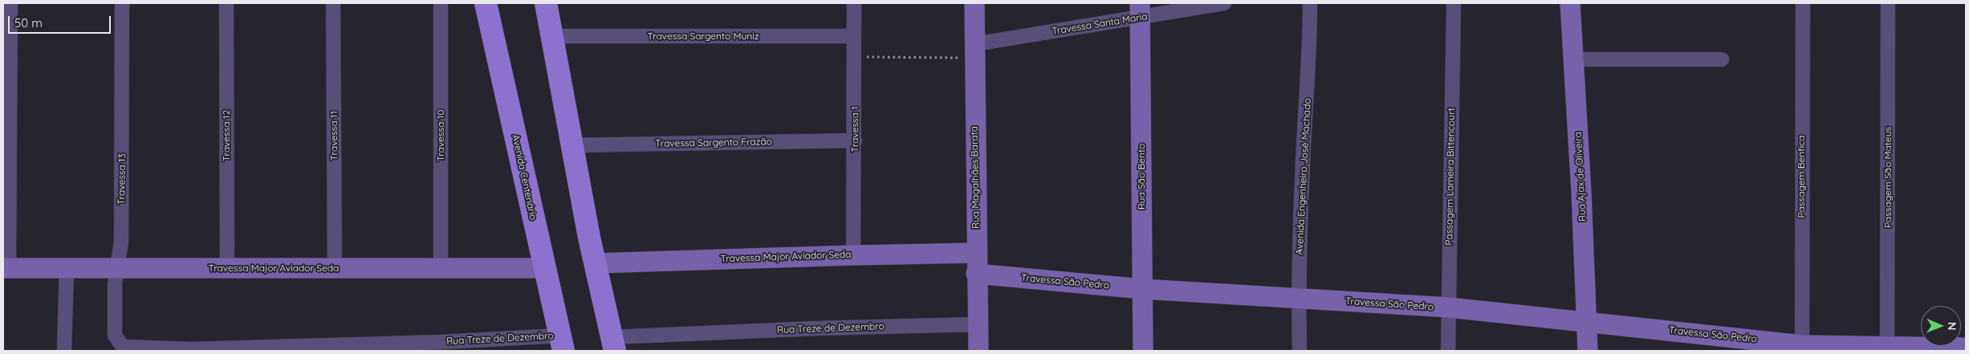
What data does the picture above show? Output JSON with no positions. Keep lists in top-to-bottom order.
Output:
{
  "streets": {
    "main road": ["Avenida Centenário"],
    "street": [
      "Travessa Santa Maria",
      "Travessa Sargento Muniz",
      "Travessa 1",
      "Travessa 12",
      "Travessa 11",
      "Travessa 10",
      "Travessa Sargento Frazão",
      "Rua São Bento",
      "Avenida Engenheiro José Machado",
      "Passagem Lameira Bittencourt",
      "Rua Ajax de Oliveira",
      "Passagem Benfica",
      "Rua Magalhães Barata",
      "Passagem São Mateus",
      "Travessa 13",
      "Travessa Major Aviador Seda",
      "Travessa São Pedro",
      "Rua Treze de Dezembro"
    ]
  },
  "crossings": [
    ["Travessa Santa Maria", "Rua São Bento"],
    ["Travessa Santa Maria", "Rua Magalhães Barata"],
    ["Travessa Sargento Muniz", "Travessa 1"],
    ["Travessa 1", "Travessa Sargento Frazão"],
    ["Travessa 1", "Travessa Major Aviador Seda"],
    ["Travessa 12", "Travessa Major Aviador Seda"],
    ["Travessa 11", "Travessa Major Aviador Seda"],
    ["Travessa 10", "Travessa Major Aviador Seda"],
    ["Rua São Bento", "Travessa São Pedro"],
    ["Avenida Engenheiro José Machado", "Travessa São Pedro"],
    ["Passagem Lameira Bittencourt", "Travessa São Pedro"],
    ["Rua Ajax de Oliveira", "Travessa São Pedro"],
    ["Passagem Benfica", "Travessa São Pedro"],
    ["Avenida Centenário", "Travessa Major Aviador Seda"],
    ["Avenida Centenário", "Rua Treze de Dezembro"],
    ["Rua Magalhães Barata", "Travessa Major Aviador Seda"],
    ["Rua Magalhães Barata", "Travessa São Pedro"],
    ["Rua Magalhães Barata", "Rua Treze de Dezembro"],
    ["Passagem São Mateus", "Travessa São Pedro"],
    ["Travessa 13", "Travessa Major Aviador Seda"],
    ["Travessa 13", "Rua Treze de Dezembro"]
  ],
  "scale_bar": "50 m",
  "north": "right"
}
